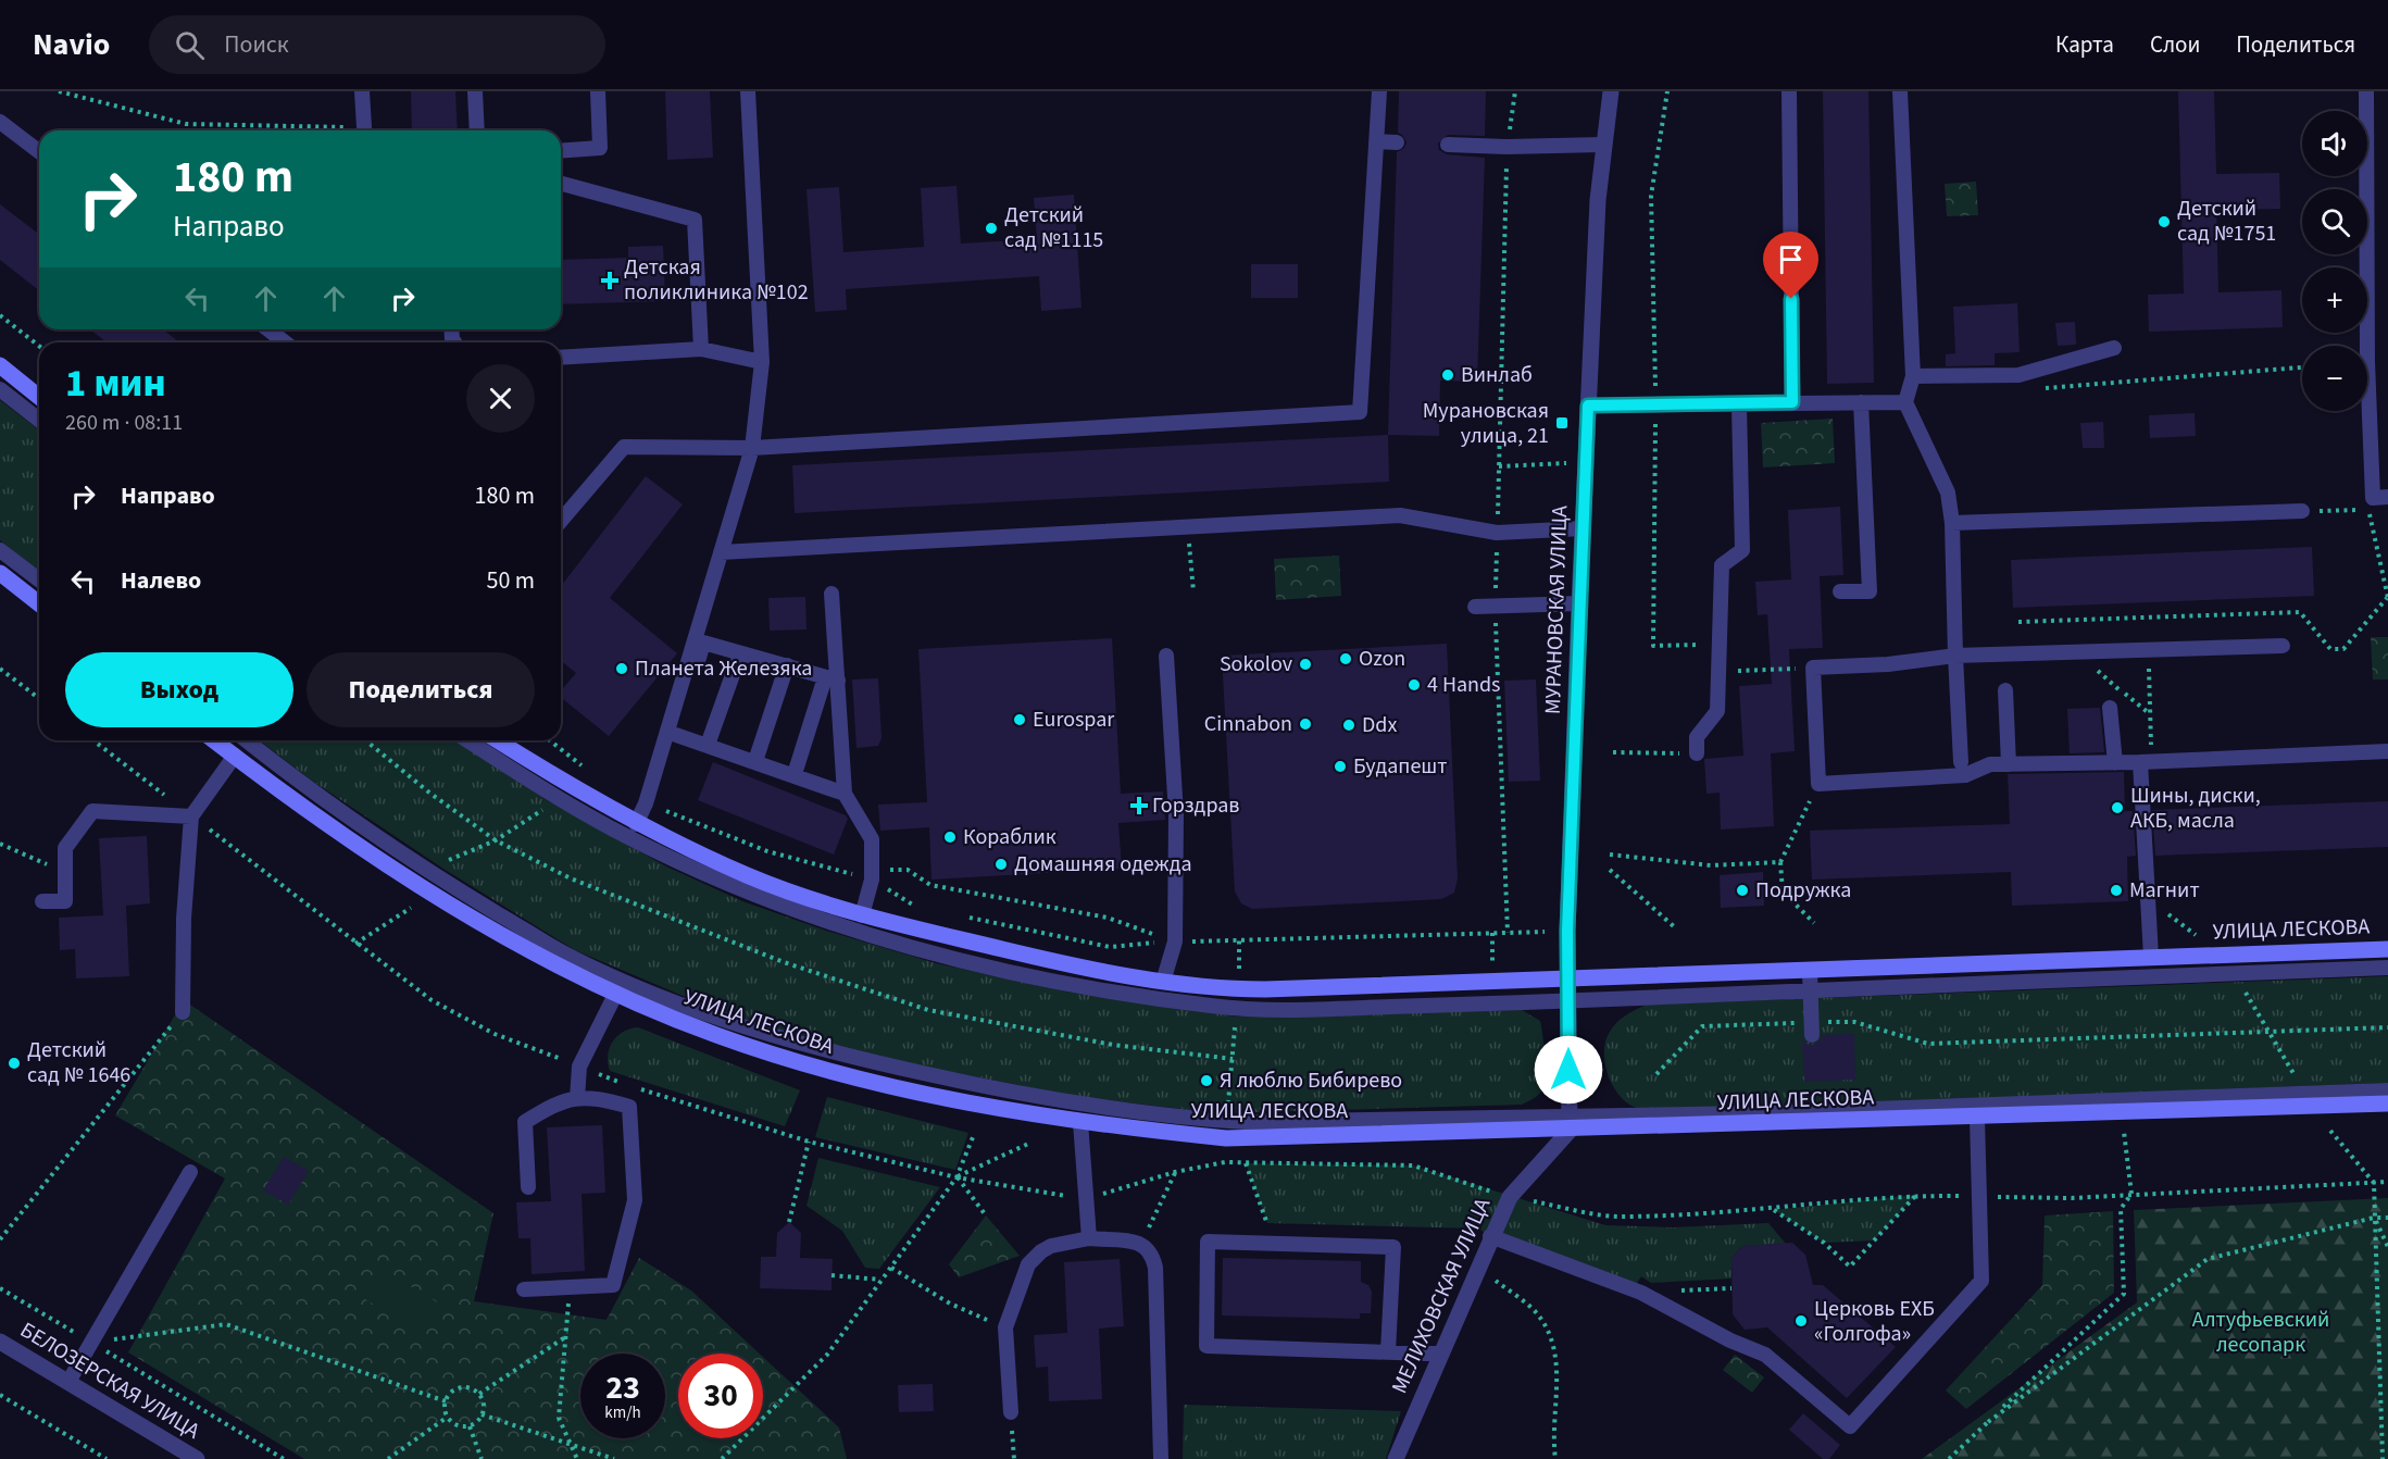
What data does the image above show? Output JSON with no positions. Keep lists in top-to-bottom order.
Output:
{
  "streets": {
    "main road": ["УЛИЦА ЛЕСКОВА"],
    "street": ["МУРАНОВСКАЯ УЛИЦА", "МЕЛИХОВСКАЯ УЛИЦА", "БЕЛОЗЕРСКАЯ УЛИЦА"]
  },
  "crossings": [
    ["МУРАНОВСКАЯ УЛИЦА", "УЛИЦА ЛЕСКОВА"],
    ["МУРАНОВСКАЯ УЛИЦА", "МЕЛИХОВСКАЯ УЛИЦА"],
    ["УЛИЦА ЛЕСКОВА", "МЕЛИХОВСКАЯ УЛИЦА"]
  ],
  "parks": ["Алтуфьевский лесопарк"],
  "places": {
    "other": [
      "Детский сад №1751",
      "Детский сад №1115",
      "Винлаб",
      "Ozon",
      "Sokolov",
      "Планета Железяка",
      "4 Hands",
      "Eurospar",
      "Cinnabon",
      "Ddx",
      "Будапешт",
      "Шины, диски, АКБ, масла",
      "Кораблик",
      "Домашняя одежда",
      "Подружка",
      "Магнит",
      "Детский сад № 1646",
      "Я люблю Бибирево",
      "Церковь ЕХБ «Голгофа»"
    ],
    "health": ["Детская поликлиника №102", "Горздрав"],
    "transit": ["Мурановская улица, 21"]
  },
  "page": {
    "header": "Navio",
    "search": "Поиск",
    "nav": ["Карта", "Слои", "Поделиться"],
    "map_buttons": ["+", "−"],
    "turn": ["180 m", "Направо"],
    "heading": ["1 мин", "260 m · 08:11"],
    "list": [
      {
        "name": "Направо",
        "value": "180 m"
      },
      {
        "name": "Налево",
        "value": "50 m"
      }
    ],
    "buttons": ["Выход", "Поделиться"],
    "speed": "23 km/h",
    "limit": "30"
  }
}
